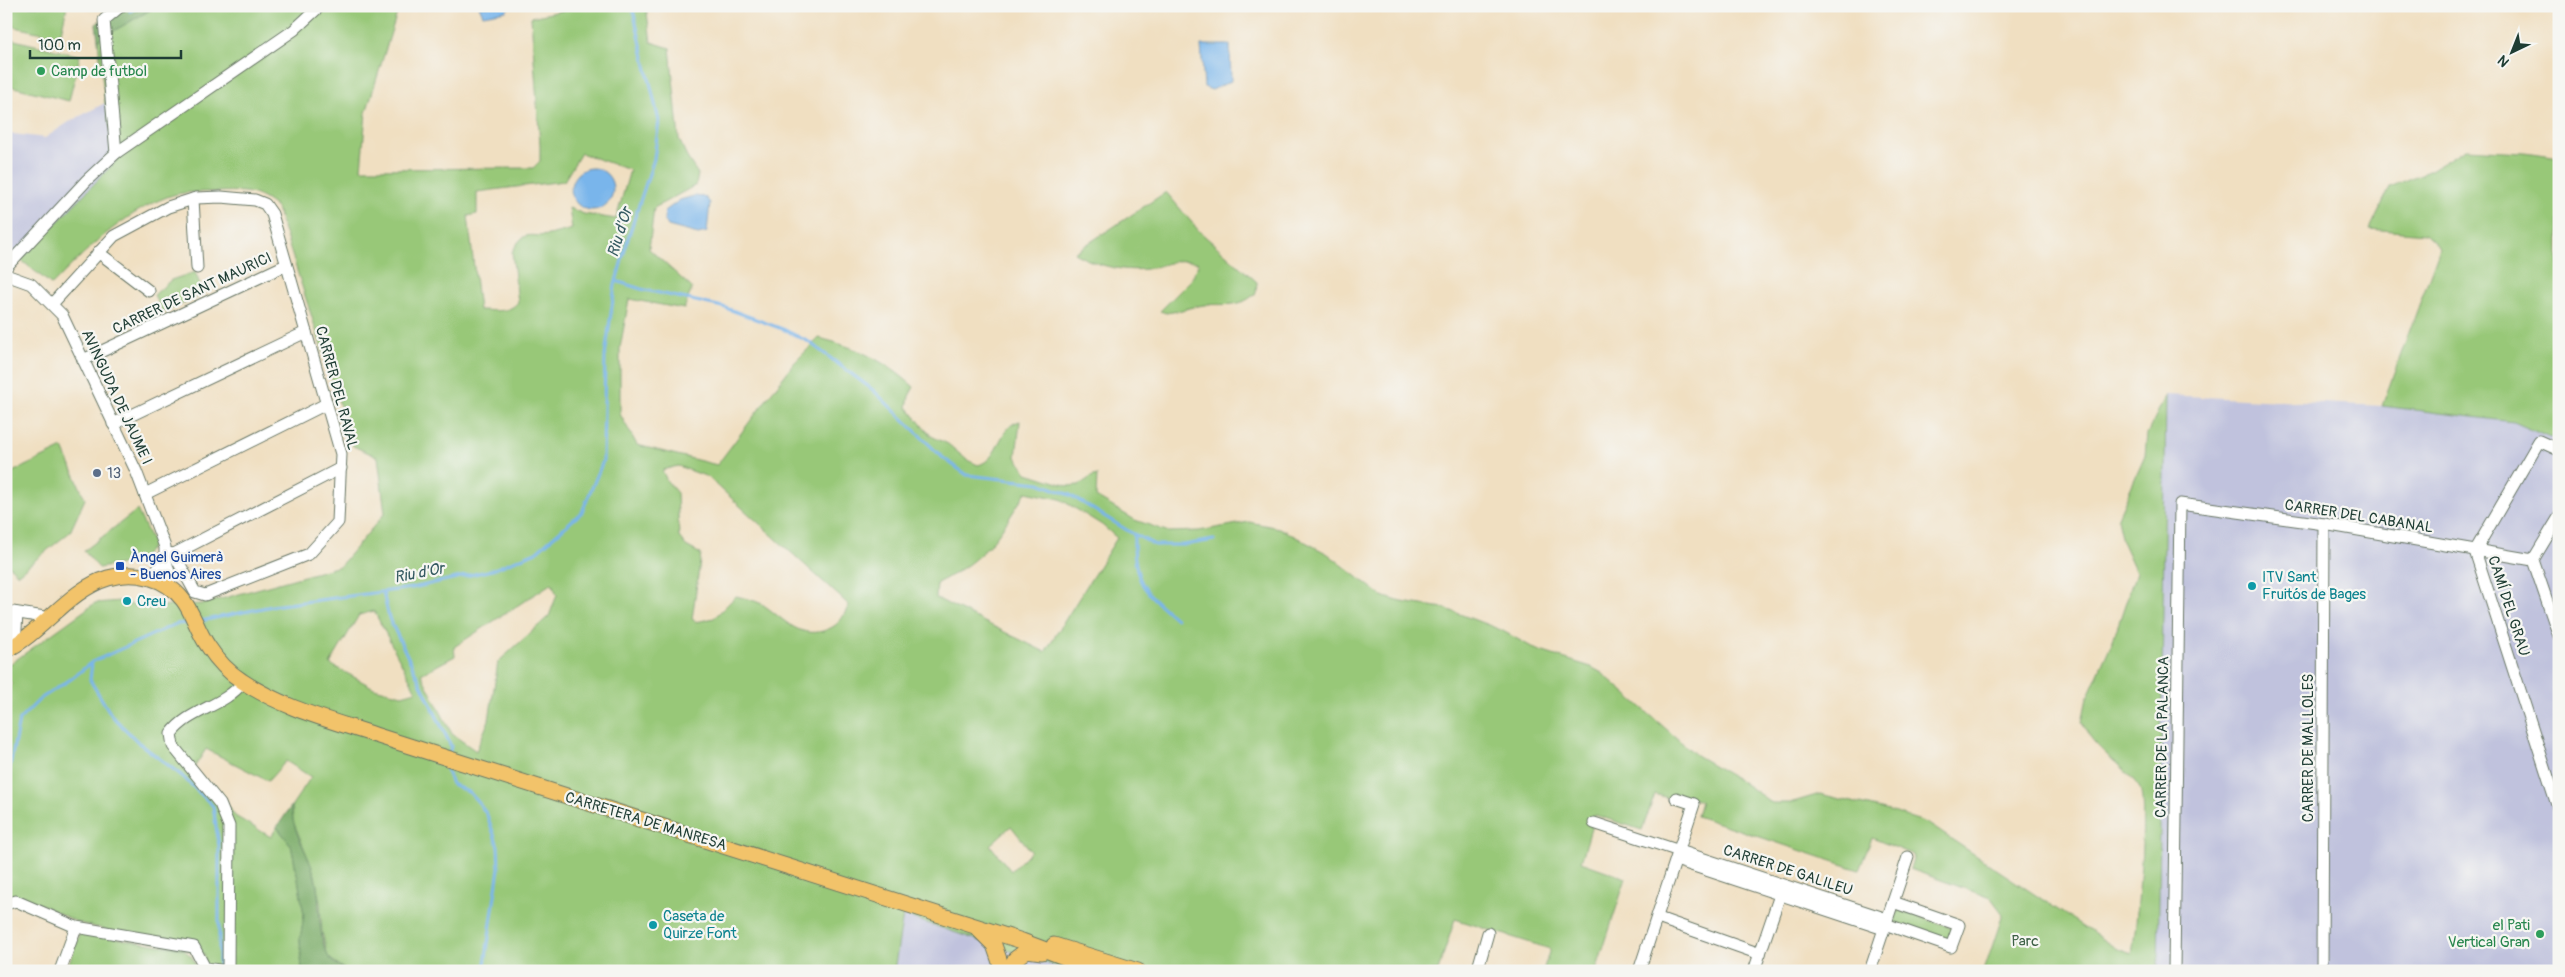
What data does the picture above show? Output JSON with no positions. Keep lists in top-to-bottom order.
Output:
{
  "streets": {
    "main road": ["CARRETERA DE MANRESA"],
    "street": [
      "CARRER DE SANT MAURICI",
      "CARRER DEL RAVAL",
      "AVINGUDA DE JAUME I",
      "CARRER DEL CABANAL",
      "CAMÍ DEL GRAU",
      "CARRER DE LA PALANCA",
      "CARRER DE MALLOLES",
      "CARRER DE GALILEU"
    ]
  },
  "crossings": [
    ["CARRER DE SANT MAURICI", "CARRER DEL RAVAL"],
    ["CARRER DE SANT MAURICI", "AVINGUDA DE JAUME I"],
    ["CARRER DEL RAVAL", "AVINGUDA DE JAUME I"],
    ["CARRER DEL CABANAL", "CAMÍ DEL GRAU"],
    ["CARRER DEL CABANAL", "CARRER DE LA PALANCA"],
    ["CARRER DEL CABANAL", "CARRER DE MALLOLES"]
  ],
  "water": ["Riu d'Or"],
  "parks": ["Parc"],
  "places": {
    "other": [
      "Camp de futbol",
      "13",
      "ITV Sant Fruitós de Bages",
      "Creu",
      "Caseta de Quirze Font",
      "el Pati Vertical Gran"
    ],
    "transit": ["Àngel Guimerà - Buenos Aires"]
  },
  "scale_bar": "100 m",
  "north": "bottom left"
}
